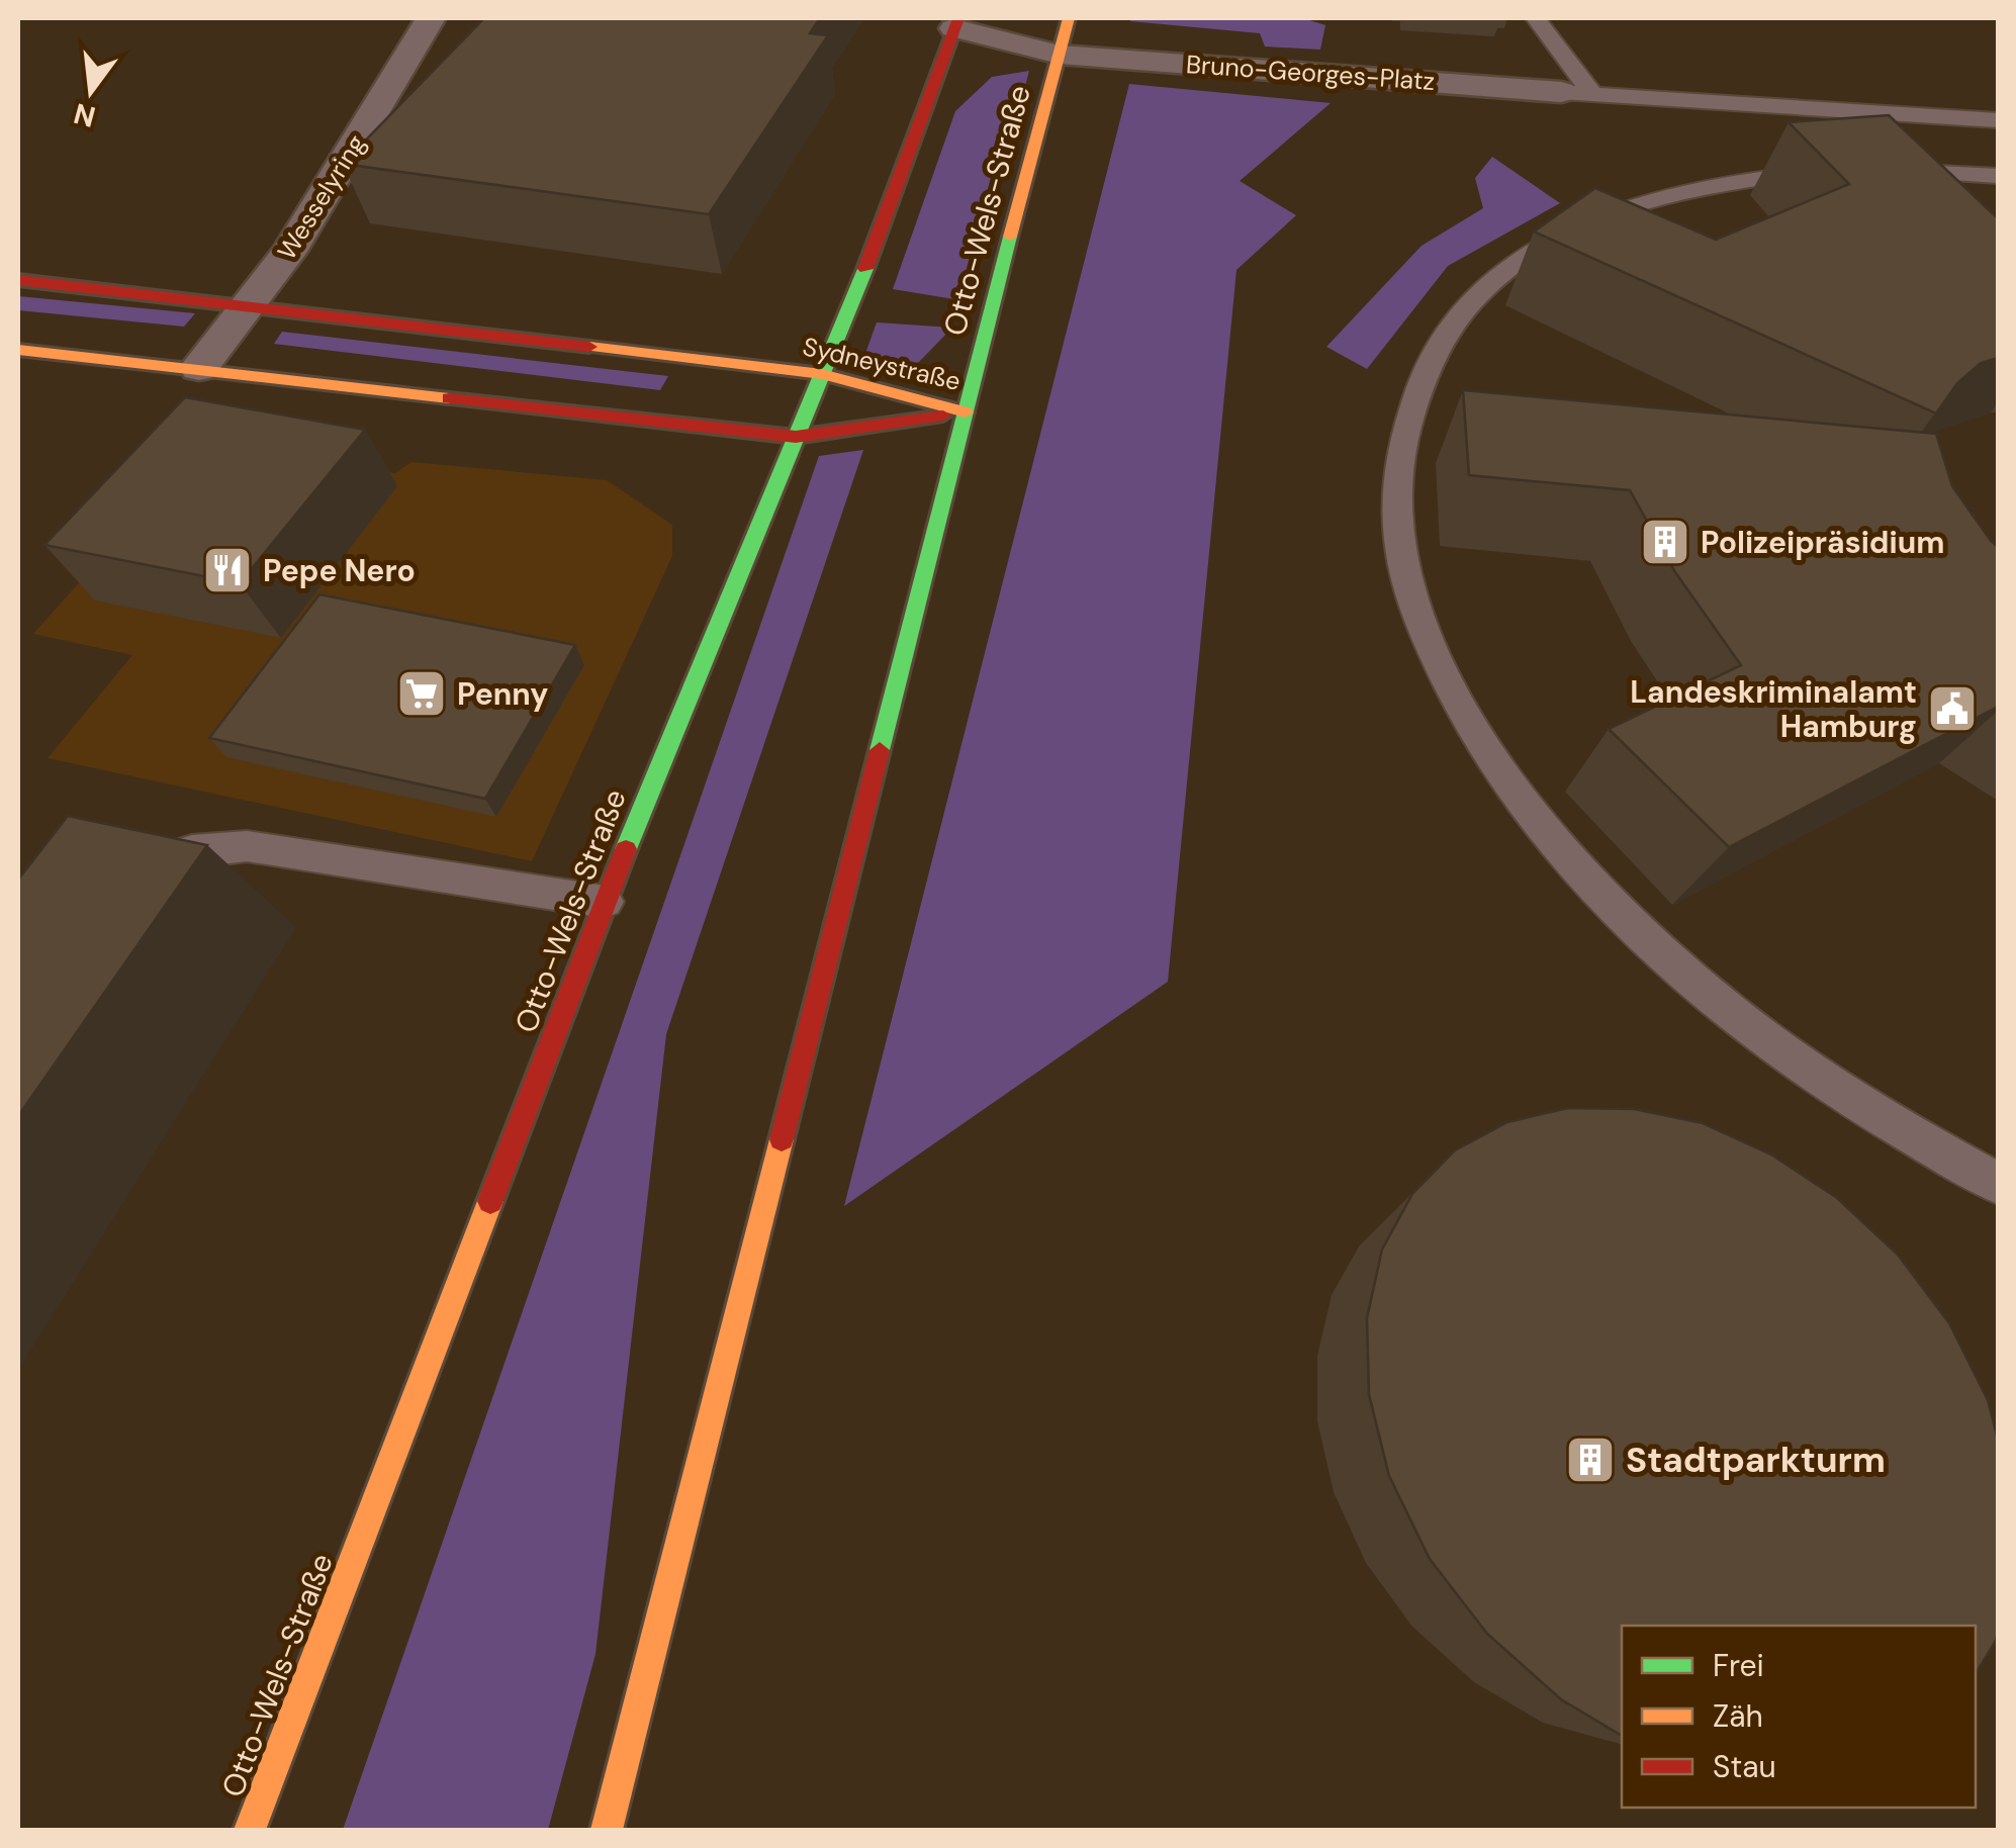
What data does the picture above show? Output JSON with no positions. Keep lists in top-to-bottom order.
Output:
{
  "streets": {
    "main road": ["Otto-Wels-Straße", "Sydneystraße"],
    "street": ["Bruno-Georges-Platz", "Wesselyring"]
  },
  "crossings": [
    ["Bruno-Georges-Platz", "Otto-Wels-Straße"],
    ["Wesselyring", "Sydneystraße"],
    ["Otto-Wels-Straße", "Sydneystraße"]
  ],
  "places": {
    "building": ["Polizeipräsidium", "Stadtparkturm"],
    "restaurant": ["Pepe Nero"],
    "supermarket": ["Penny"],
    "public building": ["Landeskriminalamt Hamburg"]
  },
  "legend": ["Frei", "Zäh", "Stau"],
  "north": "bottom"
}
